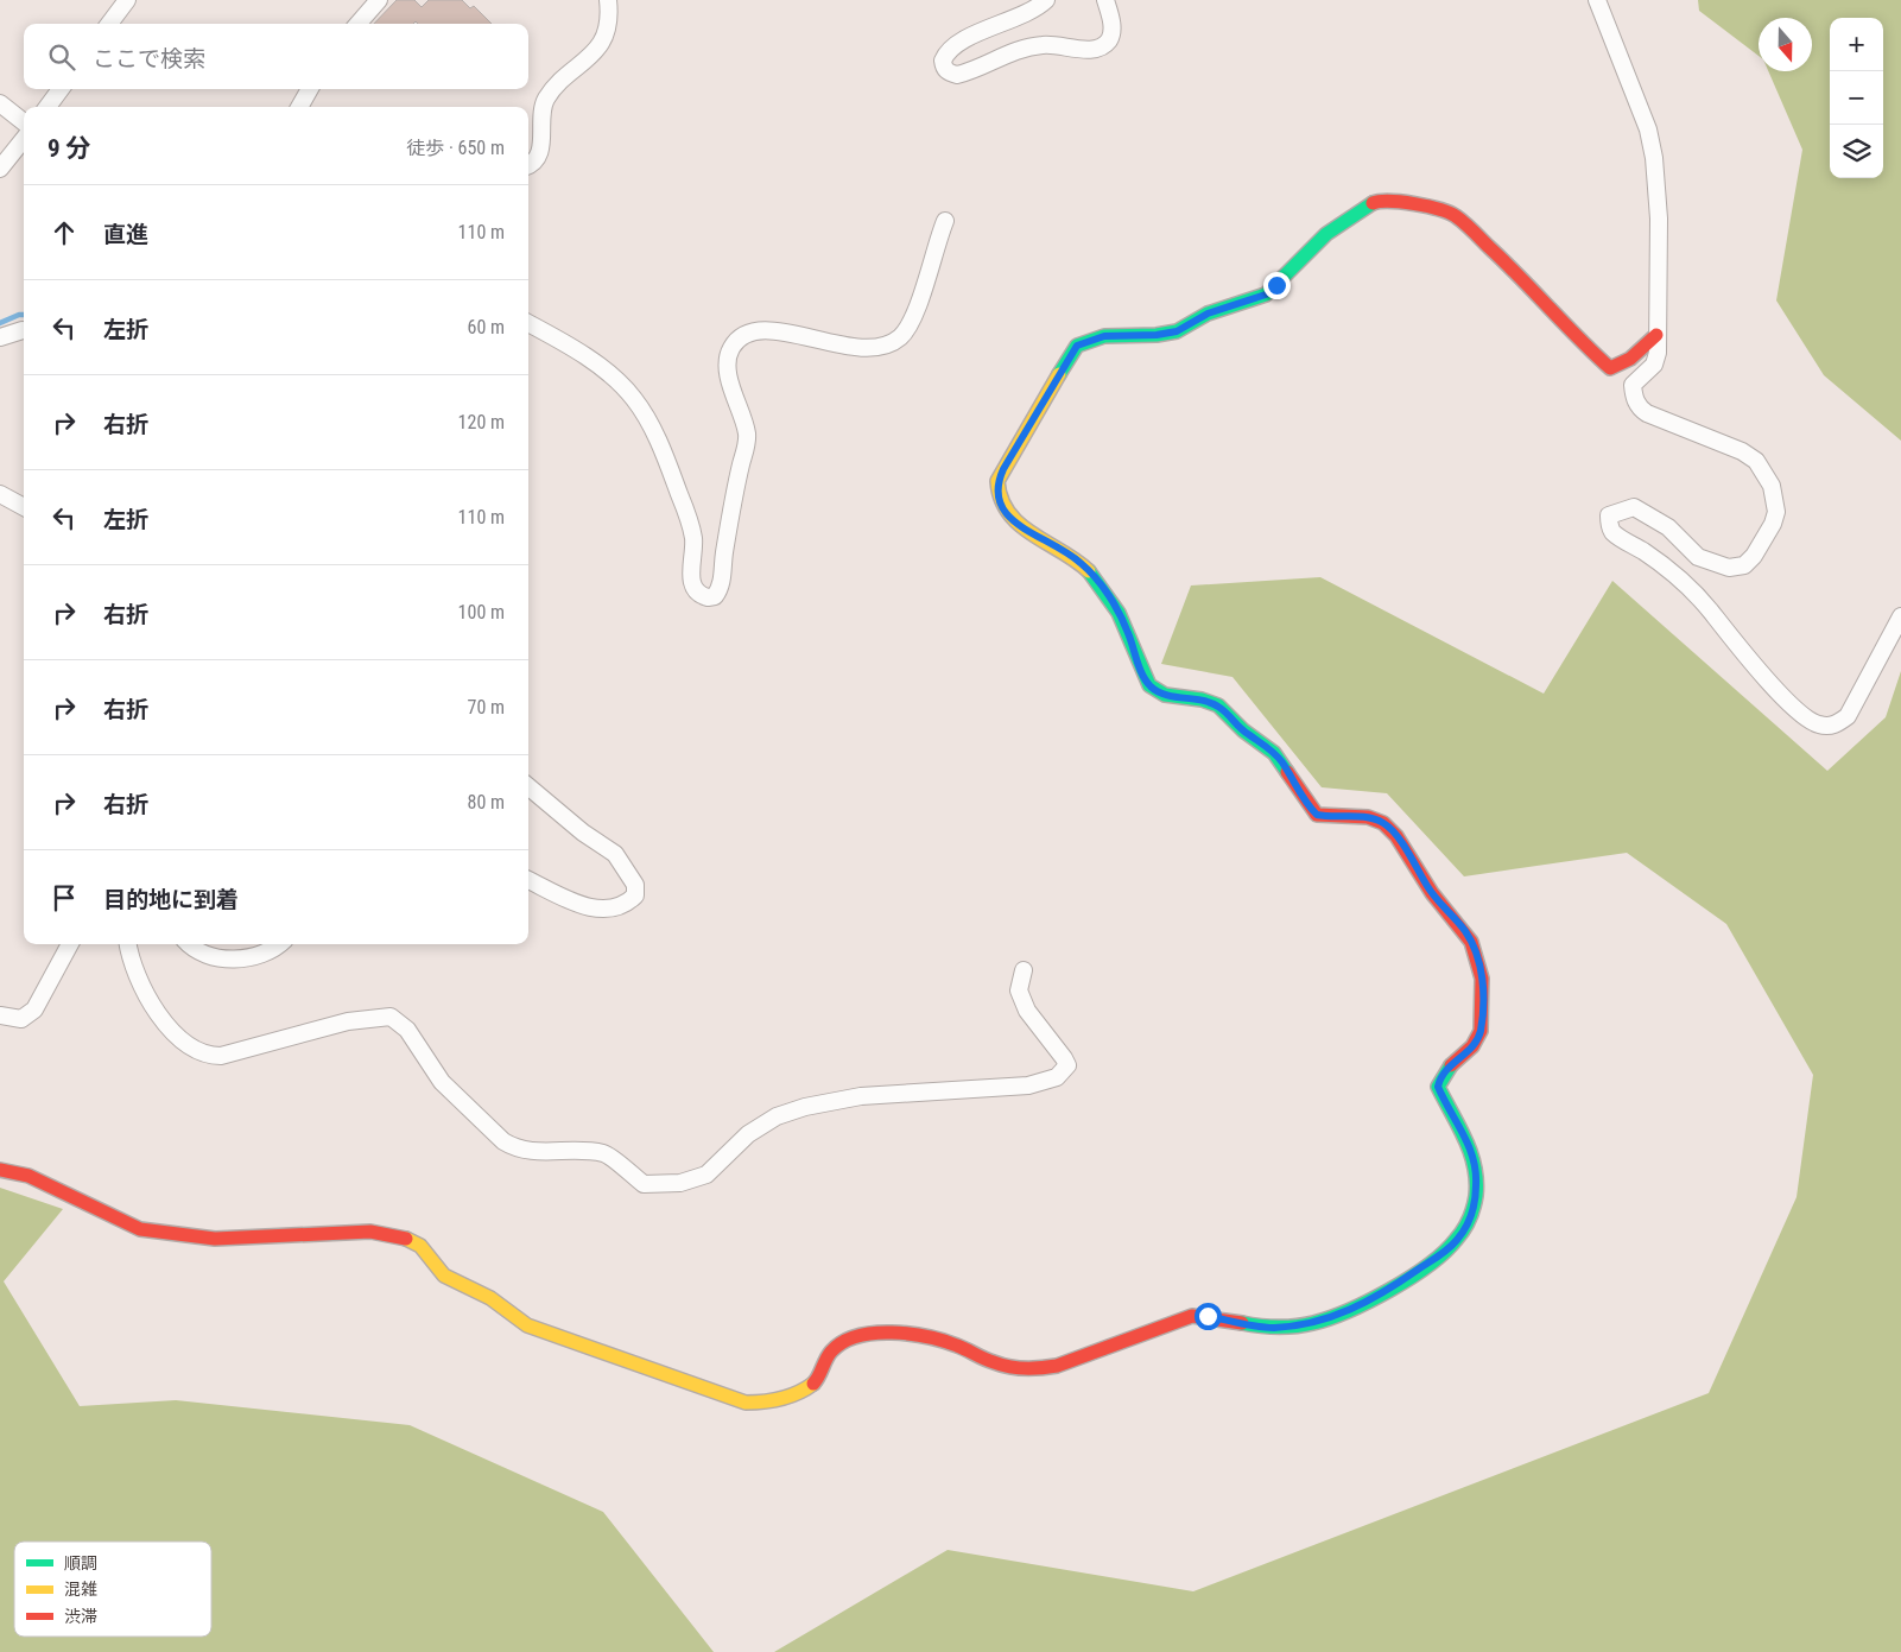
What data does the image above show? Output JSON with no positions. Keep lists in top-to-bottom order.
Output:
{
  "legend": ["順調", "混雑", "渋滞"],
  "north": "bottom",
  "page": {
    "map_buttons": ["+", "−"],
    "search": "ここで検索",
    "heading": ["9 分", "徒歩 · 650 m"],
    "list": [
      ["直進", "110 m"],
      ["左折", "60 m"],
      ["右折", "120 m"],
      ["左折", "110 m"],
      ["右折", "100 m"],
      ["右折", "70 m"],
      ["右折", "80 m"],
      "目的地に到着"
    ]
  }
}
